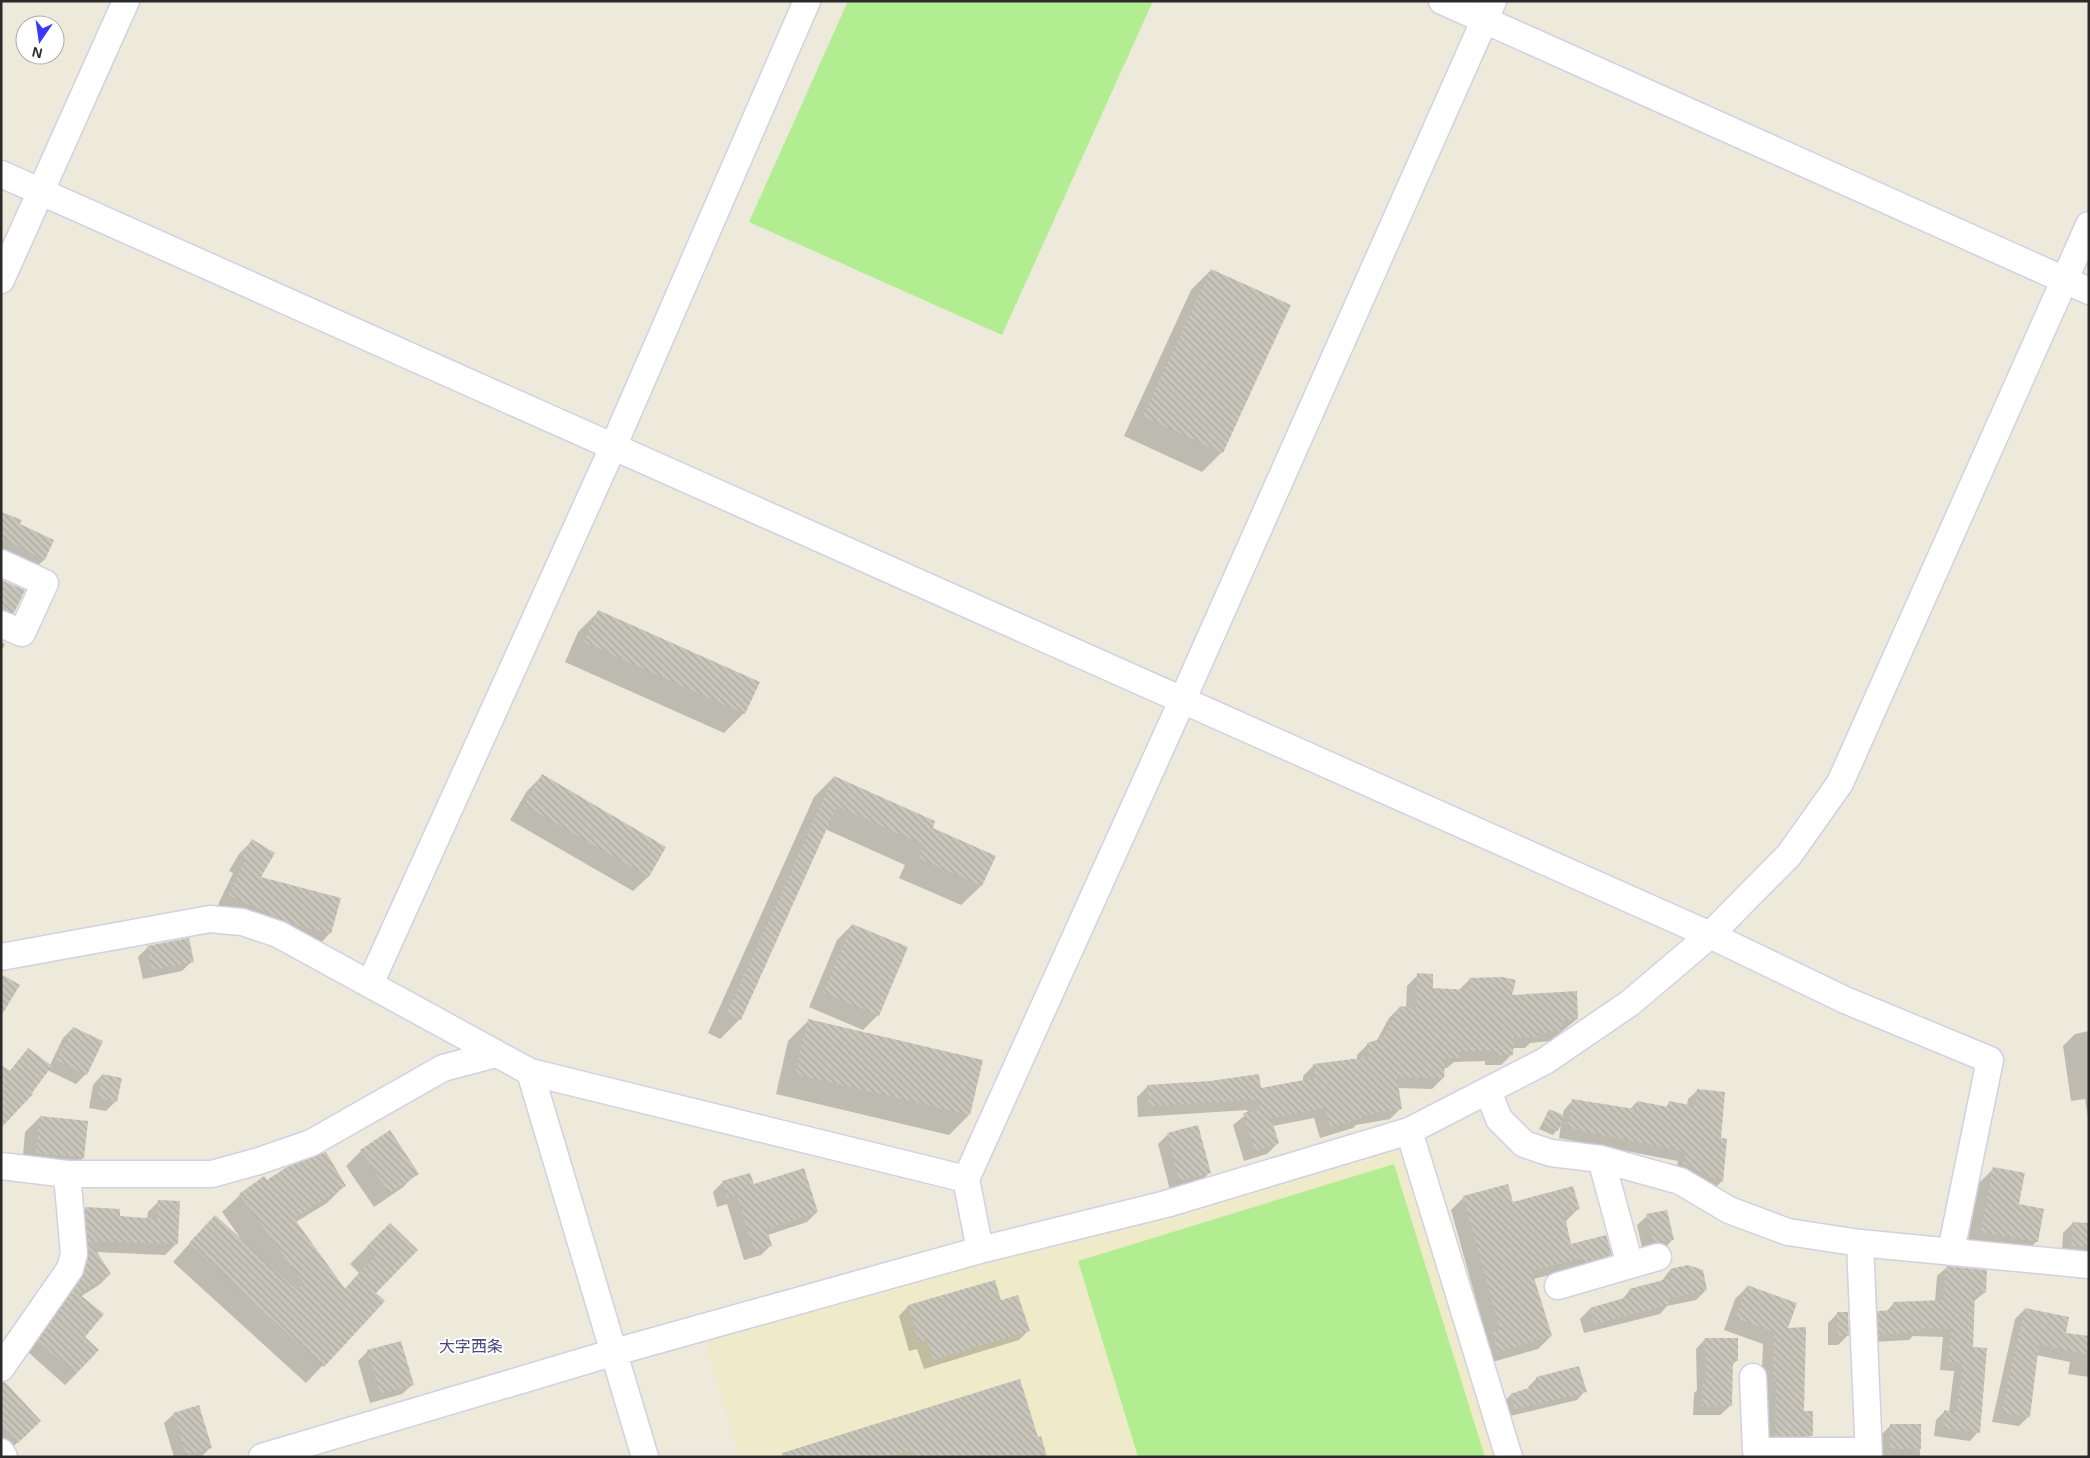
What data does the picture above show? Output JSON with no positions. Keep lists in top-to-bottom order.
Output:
{
  "districts": ["大字西条"],
  "north": "bottom"
}
